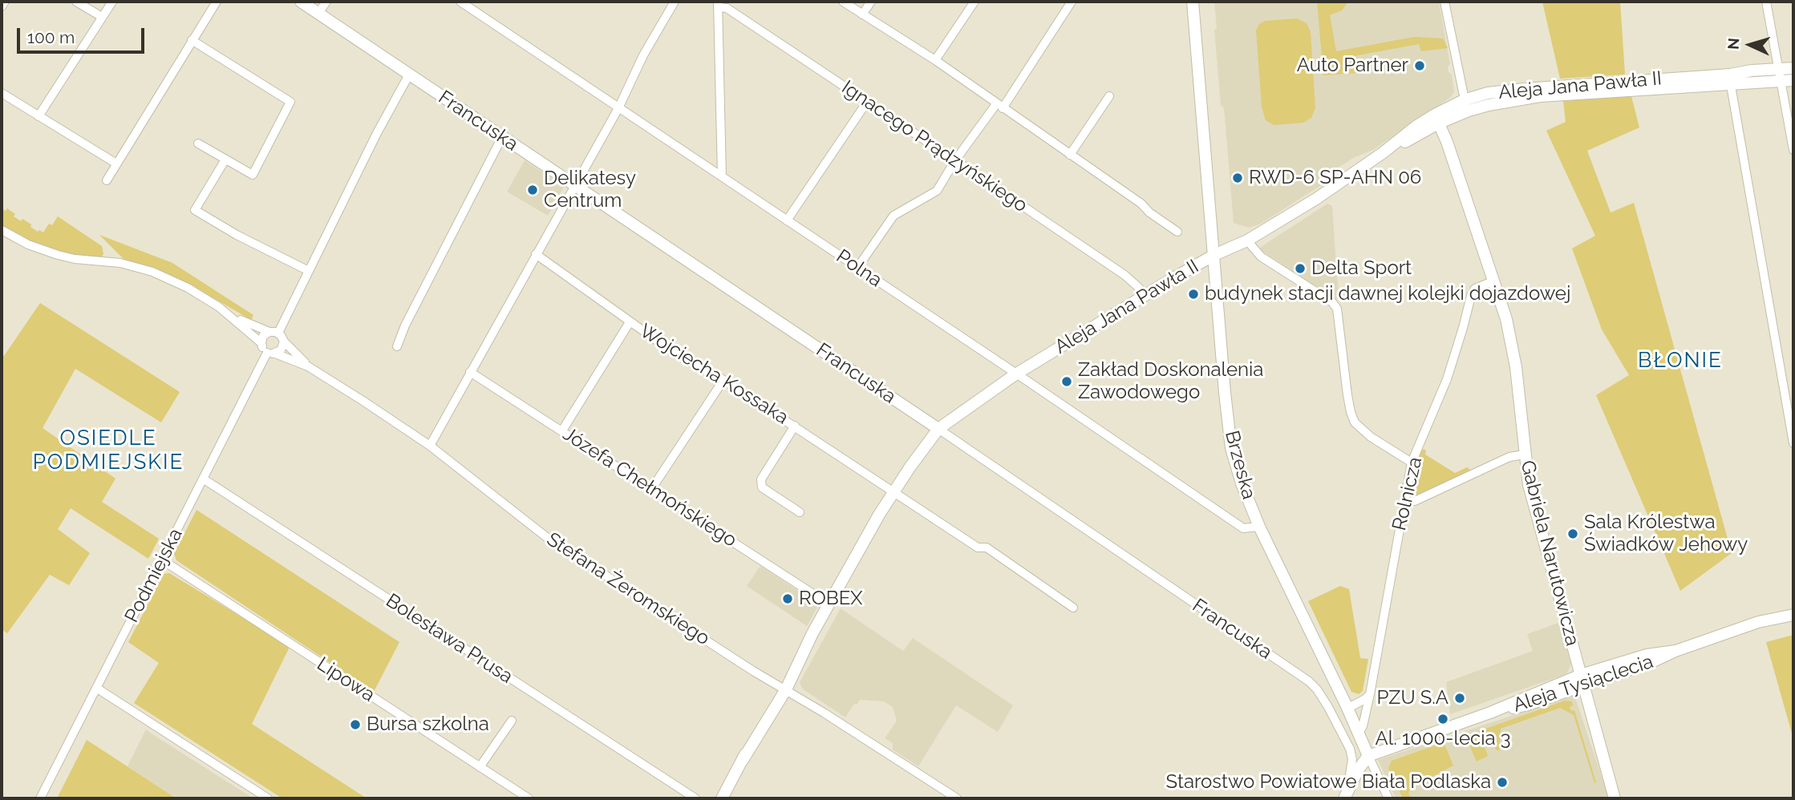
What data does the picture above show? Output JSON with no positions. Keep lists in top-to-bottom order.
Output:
{
  "streets": {
    "street": [
      "Aleja Jana Pawła II",
      "Francuska",
      "Ignacego Prądzyńskiego",
      "Polna",
      "Wojciecha Kossaka",
      "Brzeska",
      "Józefa Chełmońskiego",
      "Rolnicza",
      "Gabriela Narutowicza",
      "Podmiejska",
      "Stefana Żeromskiego",
      "Bolesława Prusa",
      "Lipowa",
      "Aleja Tysiąclecia"
    ]
  },
  "crossings": [
    ["Aleja Jana Pawła II", "Francuska"],
    ["Aleja Jana Pawła II", "Ignacego Prądzyńskiego"],
    ["Aleja Jana Pawła II", "Polna"],
    ["Aleja Jana Pawła II", "Wojciecha Kossaka"],
    ["Aleja Jana Pawła II", "Brzeska"],
    ["Aleja Jana Pawła II", "Józefa Chełmońskiego"],
    ["Aleja Jana Pawła II", "Gabriela Narutowicza"],
    ["Aleja Jana Pawła II", "Stefana Żeromskiego"],
    ["Polna", "Brzeska"],
    ["Brzeska", "Rolnicza"],
    ["Brzeska", "Aleja Tysiąclecia"],
    ["Rolnicza", "Gabriela Narutowicza"],
    ["Gabriela Narutowicza", "Aleja Tysiąclecia"],
    ["Podmiejska", "Stefana Żeromskiego"],
    ["Podmiejska", "Bolesława Prusa"],
    ["Podmiejska", "Lipowa"]
  ],
  "districts": ["BŁONIE", "OSIEDLE PODMIEJSKIE"],
  "places": [
    "Auto Partner",
    "RWD-6 SP-AHN 06",
    "Delikatesy Centrum",
    "Delta Sport",
    "budynek stacji dawnej kolejki dojazdowej",
    "Zakład Doskonalenia Zawodowego",
    "Sala Królestwa Świadków Jehowy",
    "ROBEX",
    "PZU S.A",
    "Al. 1000-lecia 3",
    "Bursa szkolna",
    "Starostwo Powiatowe Biała Podlaska"
  ],
  "scale_bar": "100 m",
  "north": "left"
}
